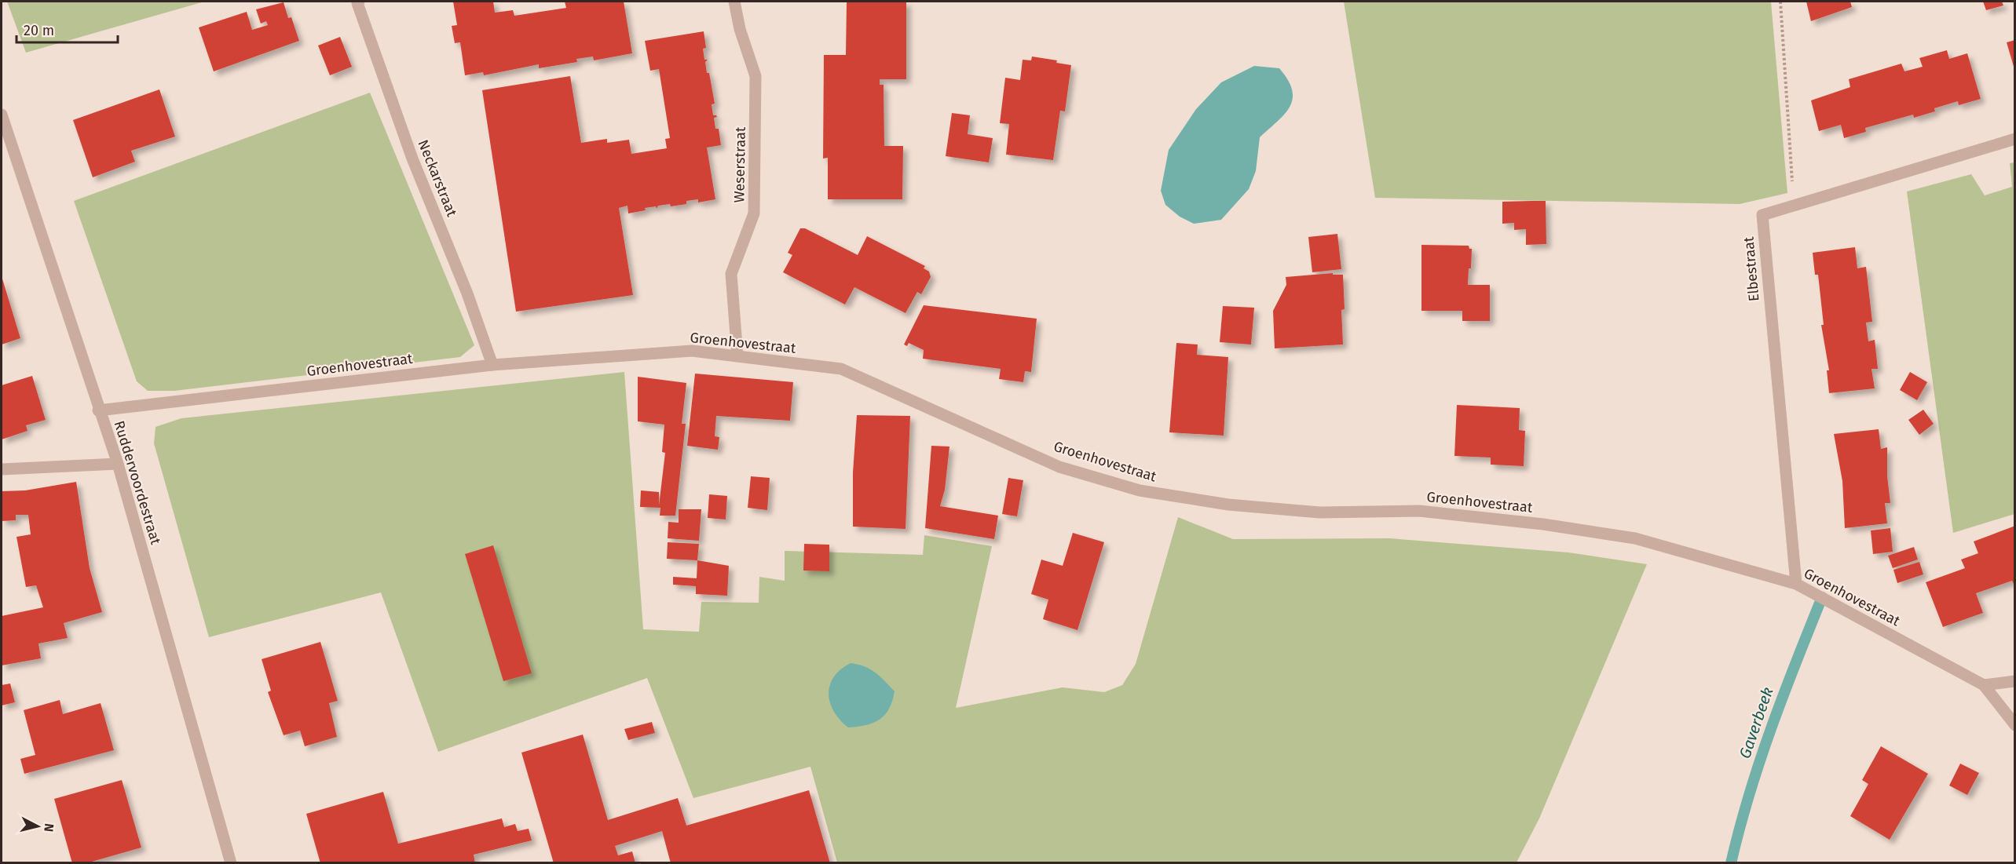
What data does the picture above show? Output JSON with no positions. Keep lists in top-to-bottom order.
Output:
{
  "streets": {
    "street": [
      "Weserstraat",
      "Neckarstraat",
      "Elbestraat",
      "Groenhovestraat",
      "Ruddervoordestraat"
    ]
  },
  "crossings": [
    ["Weserstraat", "Groenhovestraat"],
    ["Neckarstraat", "Groenhovestraat"],
    ["Elbestraat", "Groenhovestraat"],
    ["Groenhovestraat", "Ruddervoordestraat"]
  ],
  "water": ["Gaverbeek"],
  "scale_bar": "20 m",
  "north": "right"
}
